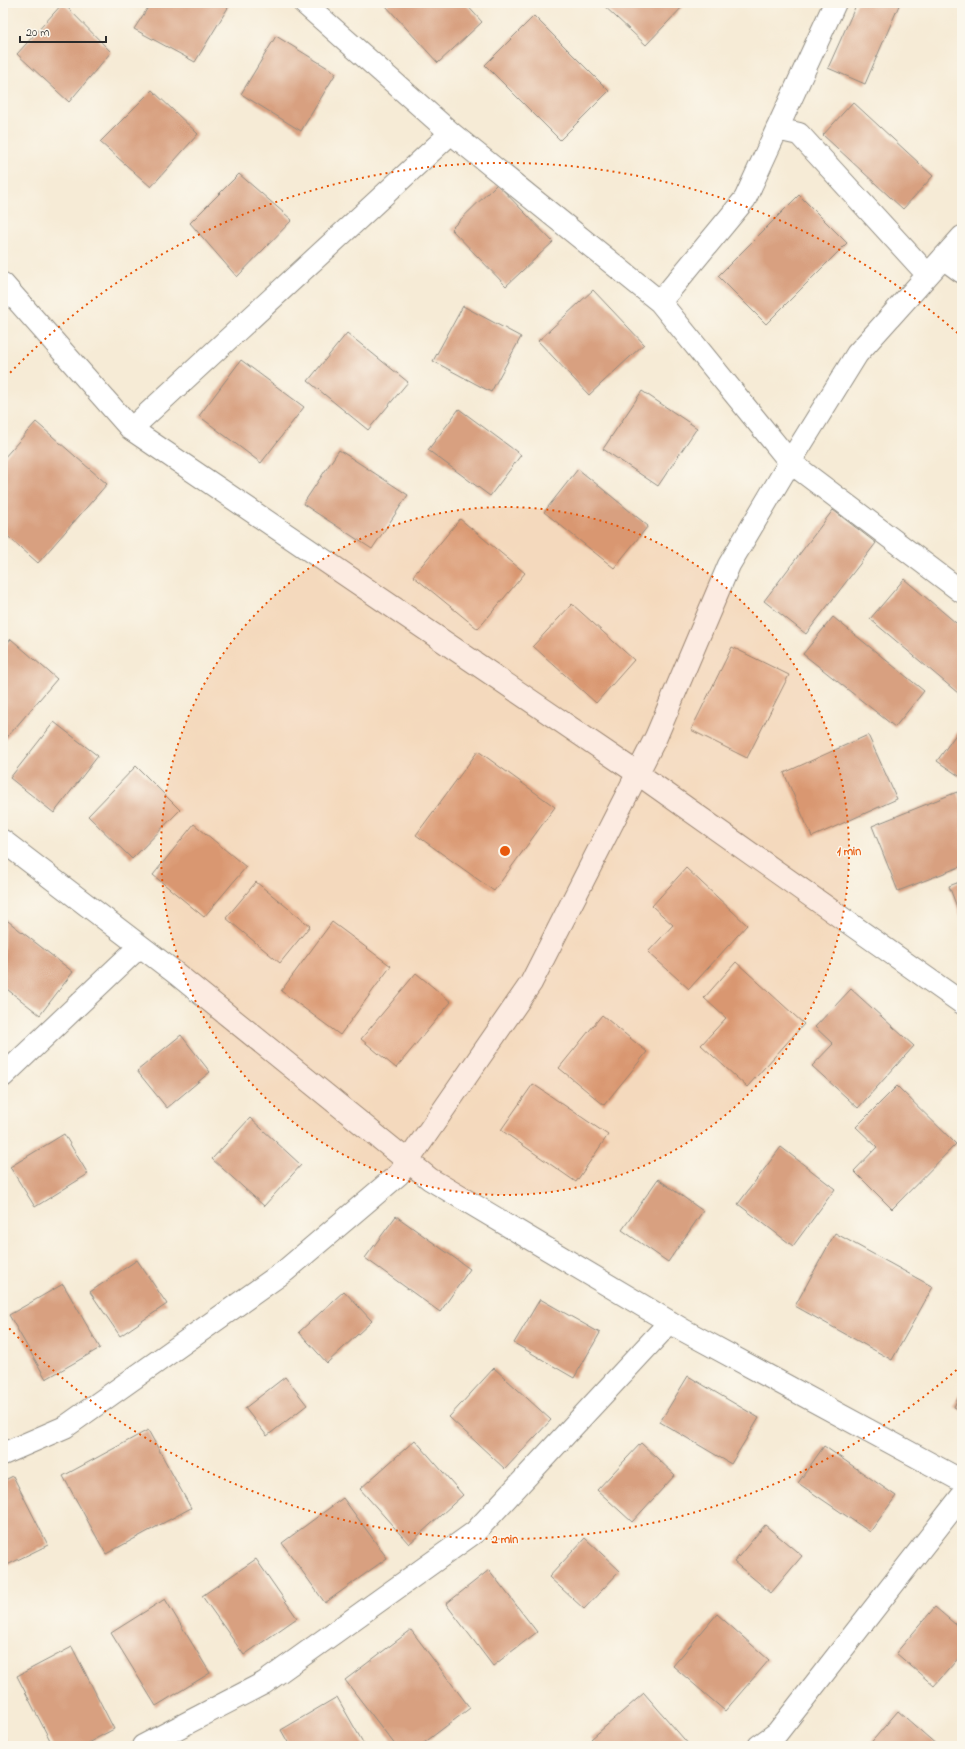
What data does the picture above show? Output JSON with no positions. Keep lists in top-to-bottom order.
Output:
{
  "scale_bar": "20 m",
  "rings": ["1 min", "2 min"]
}
